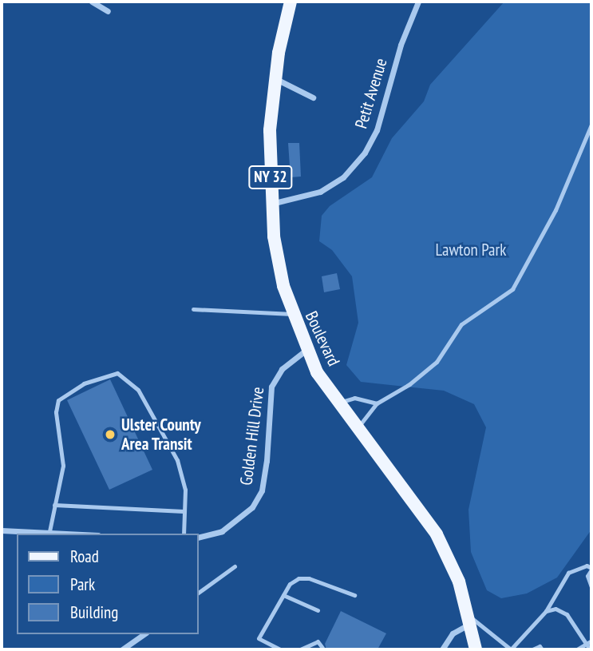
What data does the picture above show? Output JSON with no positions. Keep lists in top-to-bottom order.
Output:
{
  "streets": {
    "main road": ["NY 32", "Boulevard"],
    "street": ["Petit Avenue", "Golden Hill Drive"]
  },
  "crossings": [
    ["Petit Avenue", "Boulevard"],
    ["Boulevard", "Golden Hill Drive"]
  ],
  "parks": ["Lawton Park"],
  "places": ["Ulster County Area Transit"],
  "legend": ["Road", "Park", "Building"]
}
